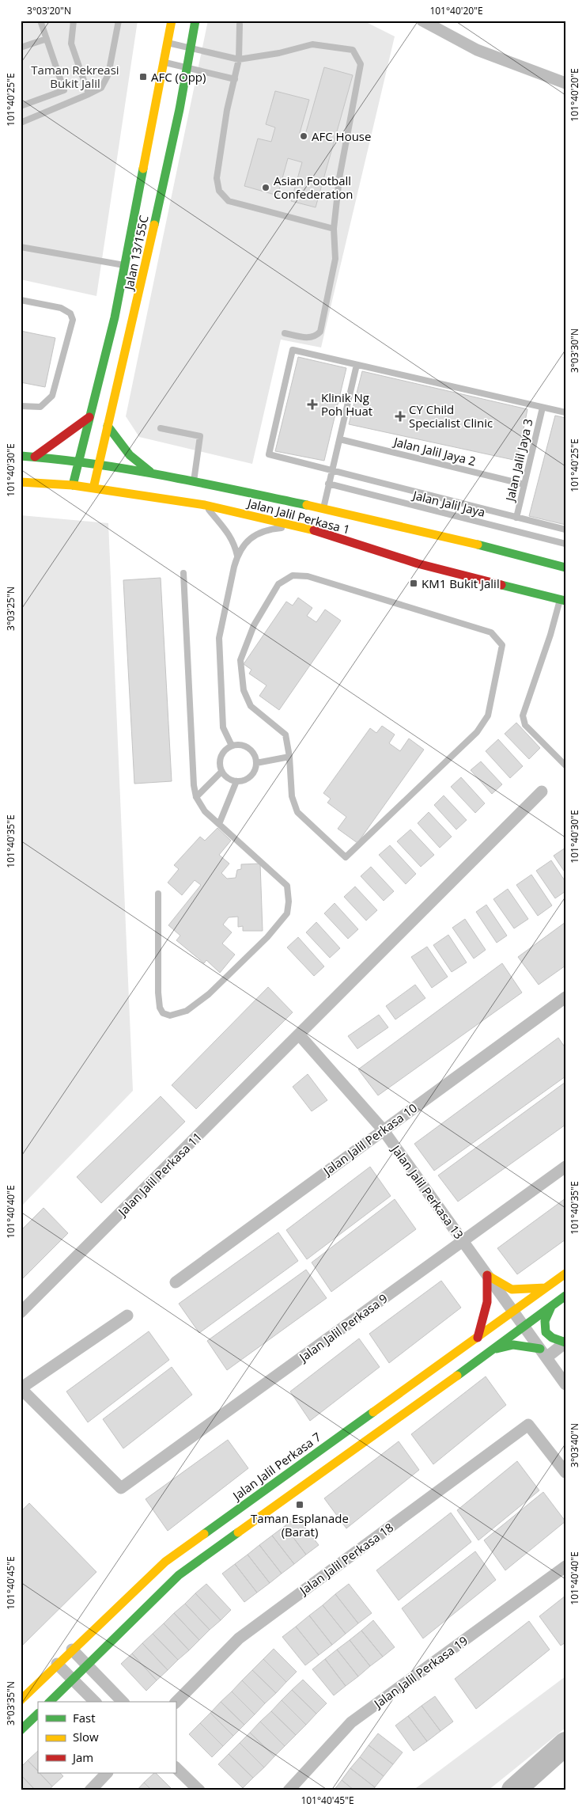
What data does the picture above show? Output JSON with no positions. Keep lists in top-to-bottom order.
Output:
{
  "streets": {
    "main road": ["Jalan 13/155C", "Jalan Jalil Perkasa 1", "Jalan Jalil Perkasa 7"],
    "street": [
      "Jalan Jalil Perkasa 10",
      "Jalan Jalil Perkasa 11",
      "Jalan Jalil Perkasa 13",
      "Jalan Jalil Perkasa 9",
      "Jalan Jalil Perkasa 18",
      "Jalan Jalil Perkasa 19"
    ],
    "lane": ["Jalan Jalil Jaya 2", "Jalan Jalil Jaya 3", "Jalan Jalil Jaya"]
  },
  "crossings": [
    ["Jalan 13/155C", "Jalan Jalil Perkasa 1"],
    ["Jalan Jalil Jaya 2", "Jalan Jalil Jaya 3"],
    ["Jalan Jalil Perkasa 10", "Jalan Jalil Perkasa 13"],
    ["Jalan Jalil Perkasa 11", "Jalan Jalil Perkasa 13"],
    ["Jalan Jalil Perkasa 13", "Jalan Jalil Perkasa 9"],
    ["Jalan Jalil Perkasa 13", "Jalan Jalil Perkasa 7"]
  ],
  "parks": ["Taman Rekreasi Bukit Jalil"],
  "places": {
    "transit": ["AFC (Opp)", "KM1 Bukit Jalil", "Taman Esplanade (Barat)"],
    "other": ["AFC House", "Asian Football Confederation"],
    "health": ["Klinik Ng Poh Huat", "CY Child Specialist Clinic"]
  },
  "legend": ["Fast", "Slow", "Jam"],
  "coordinates": [
    "3°03'20\"N",
    "101°40'20\"E",
    "101°40'25\"E",
    "3°03'30\"N",
    "101°40'30\"E",
    "3°03'25\"N",
    "101°40'35\"E",
    "101°40'40\"E",
    "3°03'40\"N",
    "101°40'45\"E",
    "3°03'35\"N"
  ]
}
